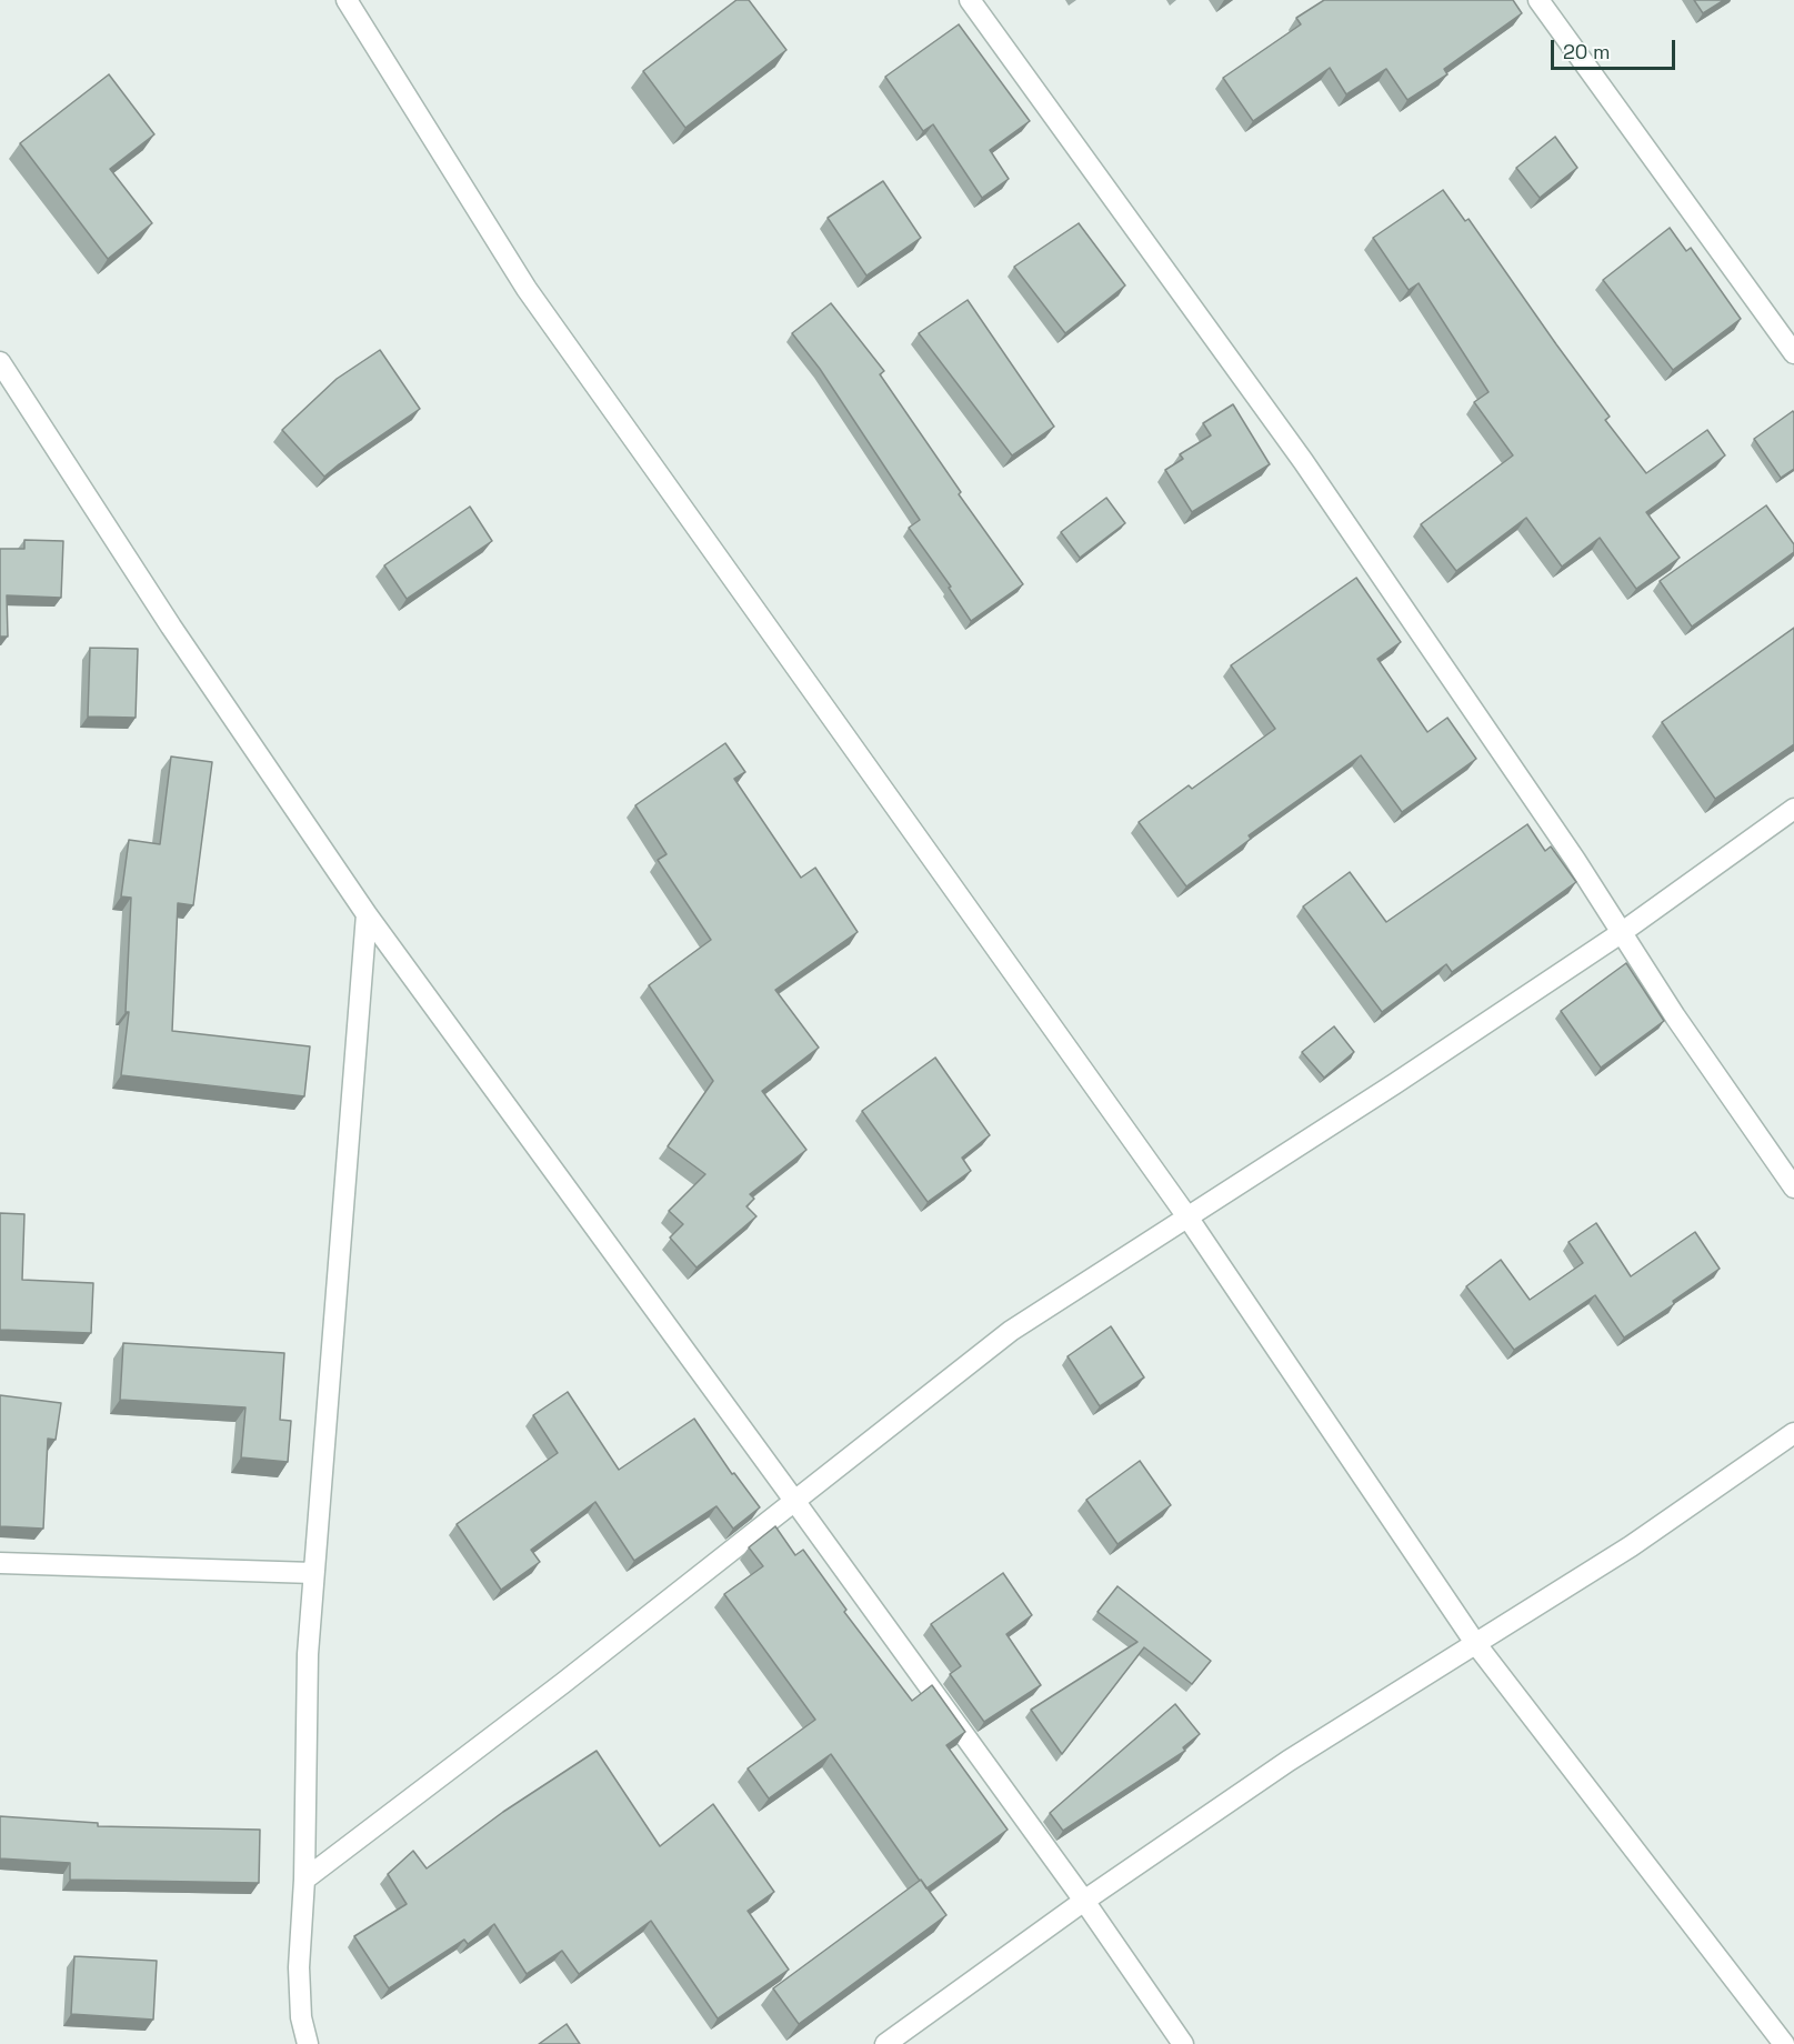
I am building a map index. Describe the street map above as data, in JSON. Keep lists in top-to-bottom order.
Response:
{
  "scale_bar": "20 m"
}
